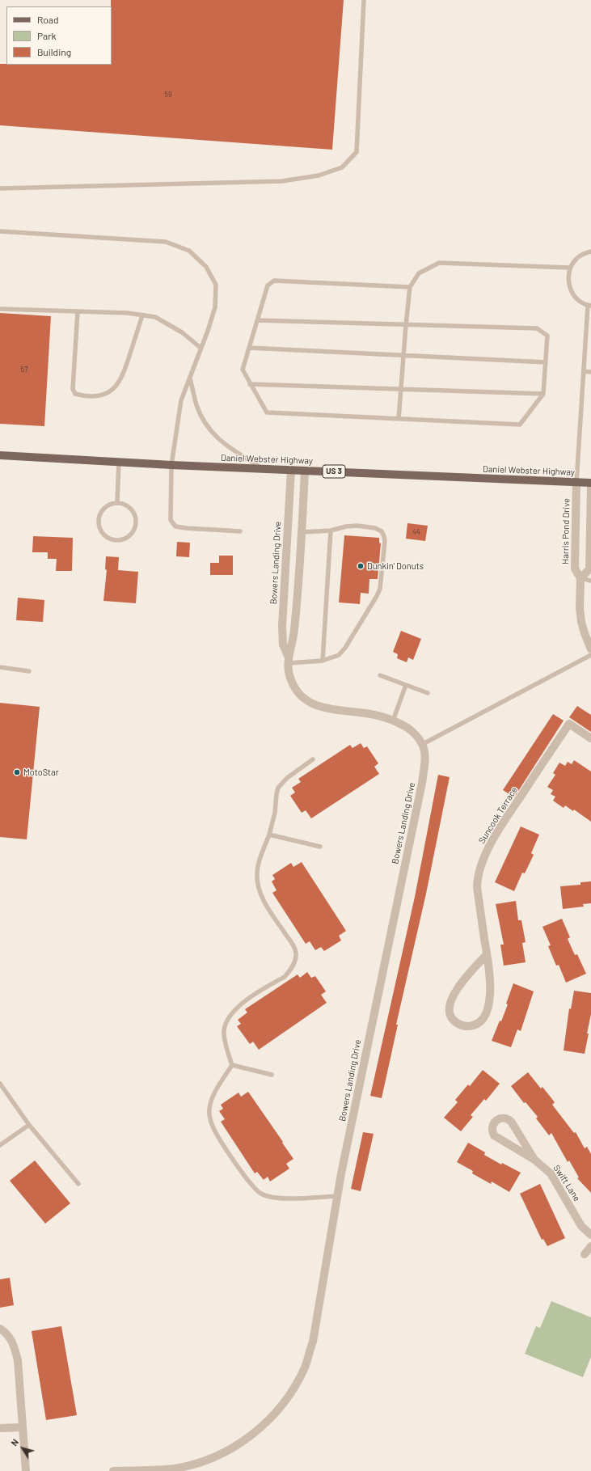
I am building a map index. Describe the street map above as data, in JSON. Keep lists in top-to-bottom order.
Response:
{
  "streets": {
    "main road": ["Daniel Webster Highway", "US 3"],
    "street": [
      "Harris Pond Drive",
      "Bowers Landing Drive",
      "Suncook Terrace",
      "Swift Lane"
    ]
  },
  "crossings": [
    ["Daniel Webster Highway", "Harris Pond Drive"],
    ["Daniel Webster Highway", "Bowers Landing Drive"]
  ],
  "places": ["Dunkin' Donuts", "MotoStar"],
  "house_numbers": ["59", "57", "44"],
  "legend": ["Road", "Park", "Building"],
  "north": "top left"
}
